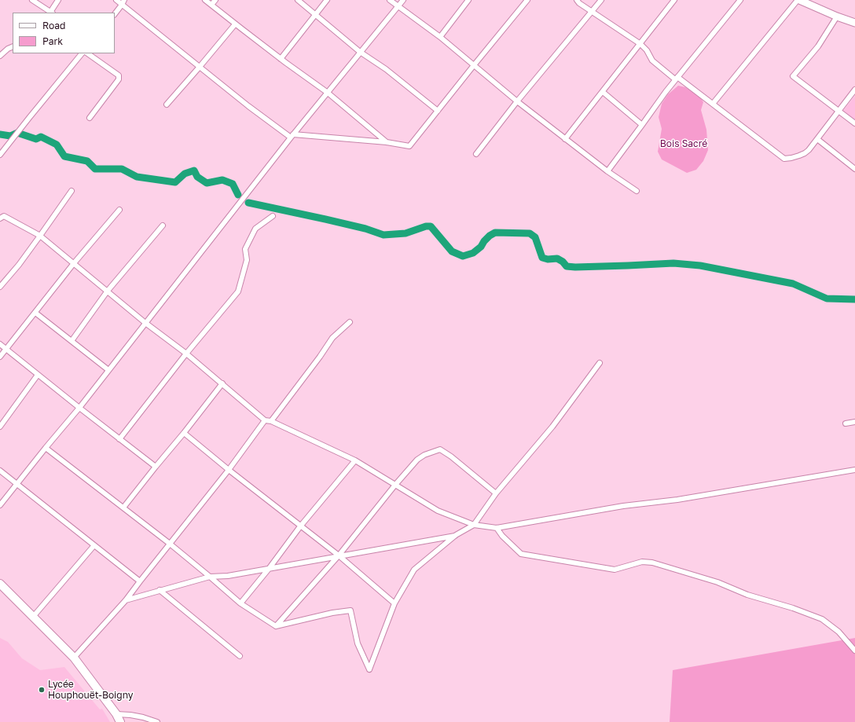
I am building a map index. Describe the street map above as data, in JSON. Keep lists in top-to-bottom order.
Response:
{
  "parks": ["Bois Sacré"],
  "places": ["Lycée Houphouët-Boigny"],
  "legend": ["Road", "Park"]
}
